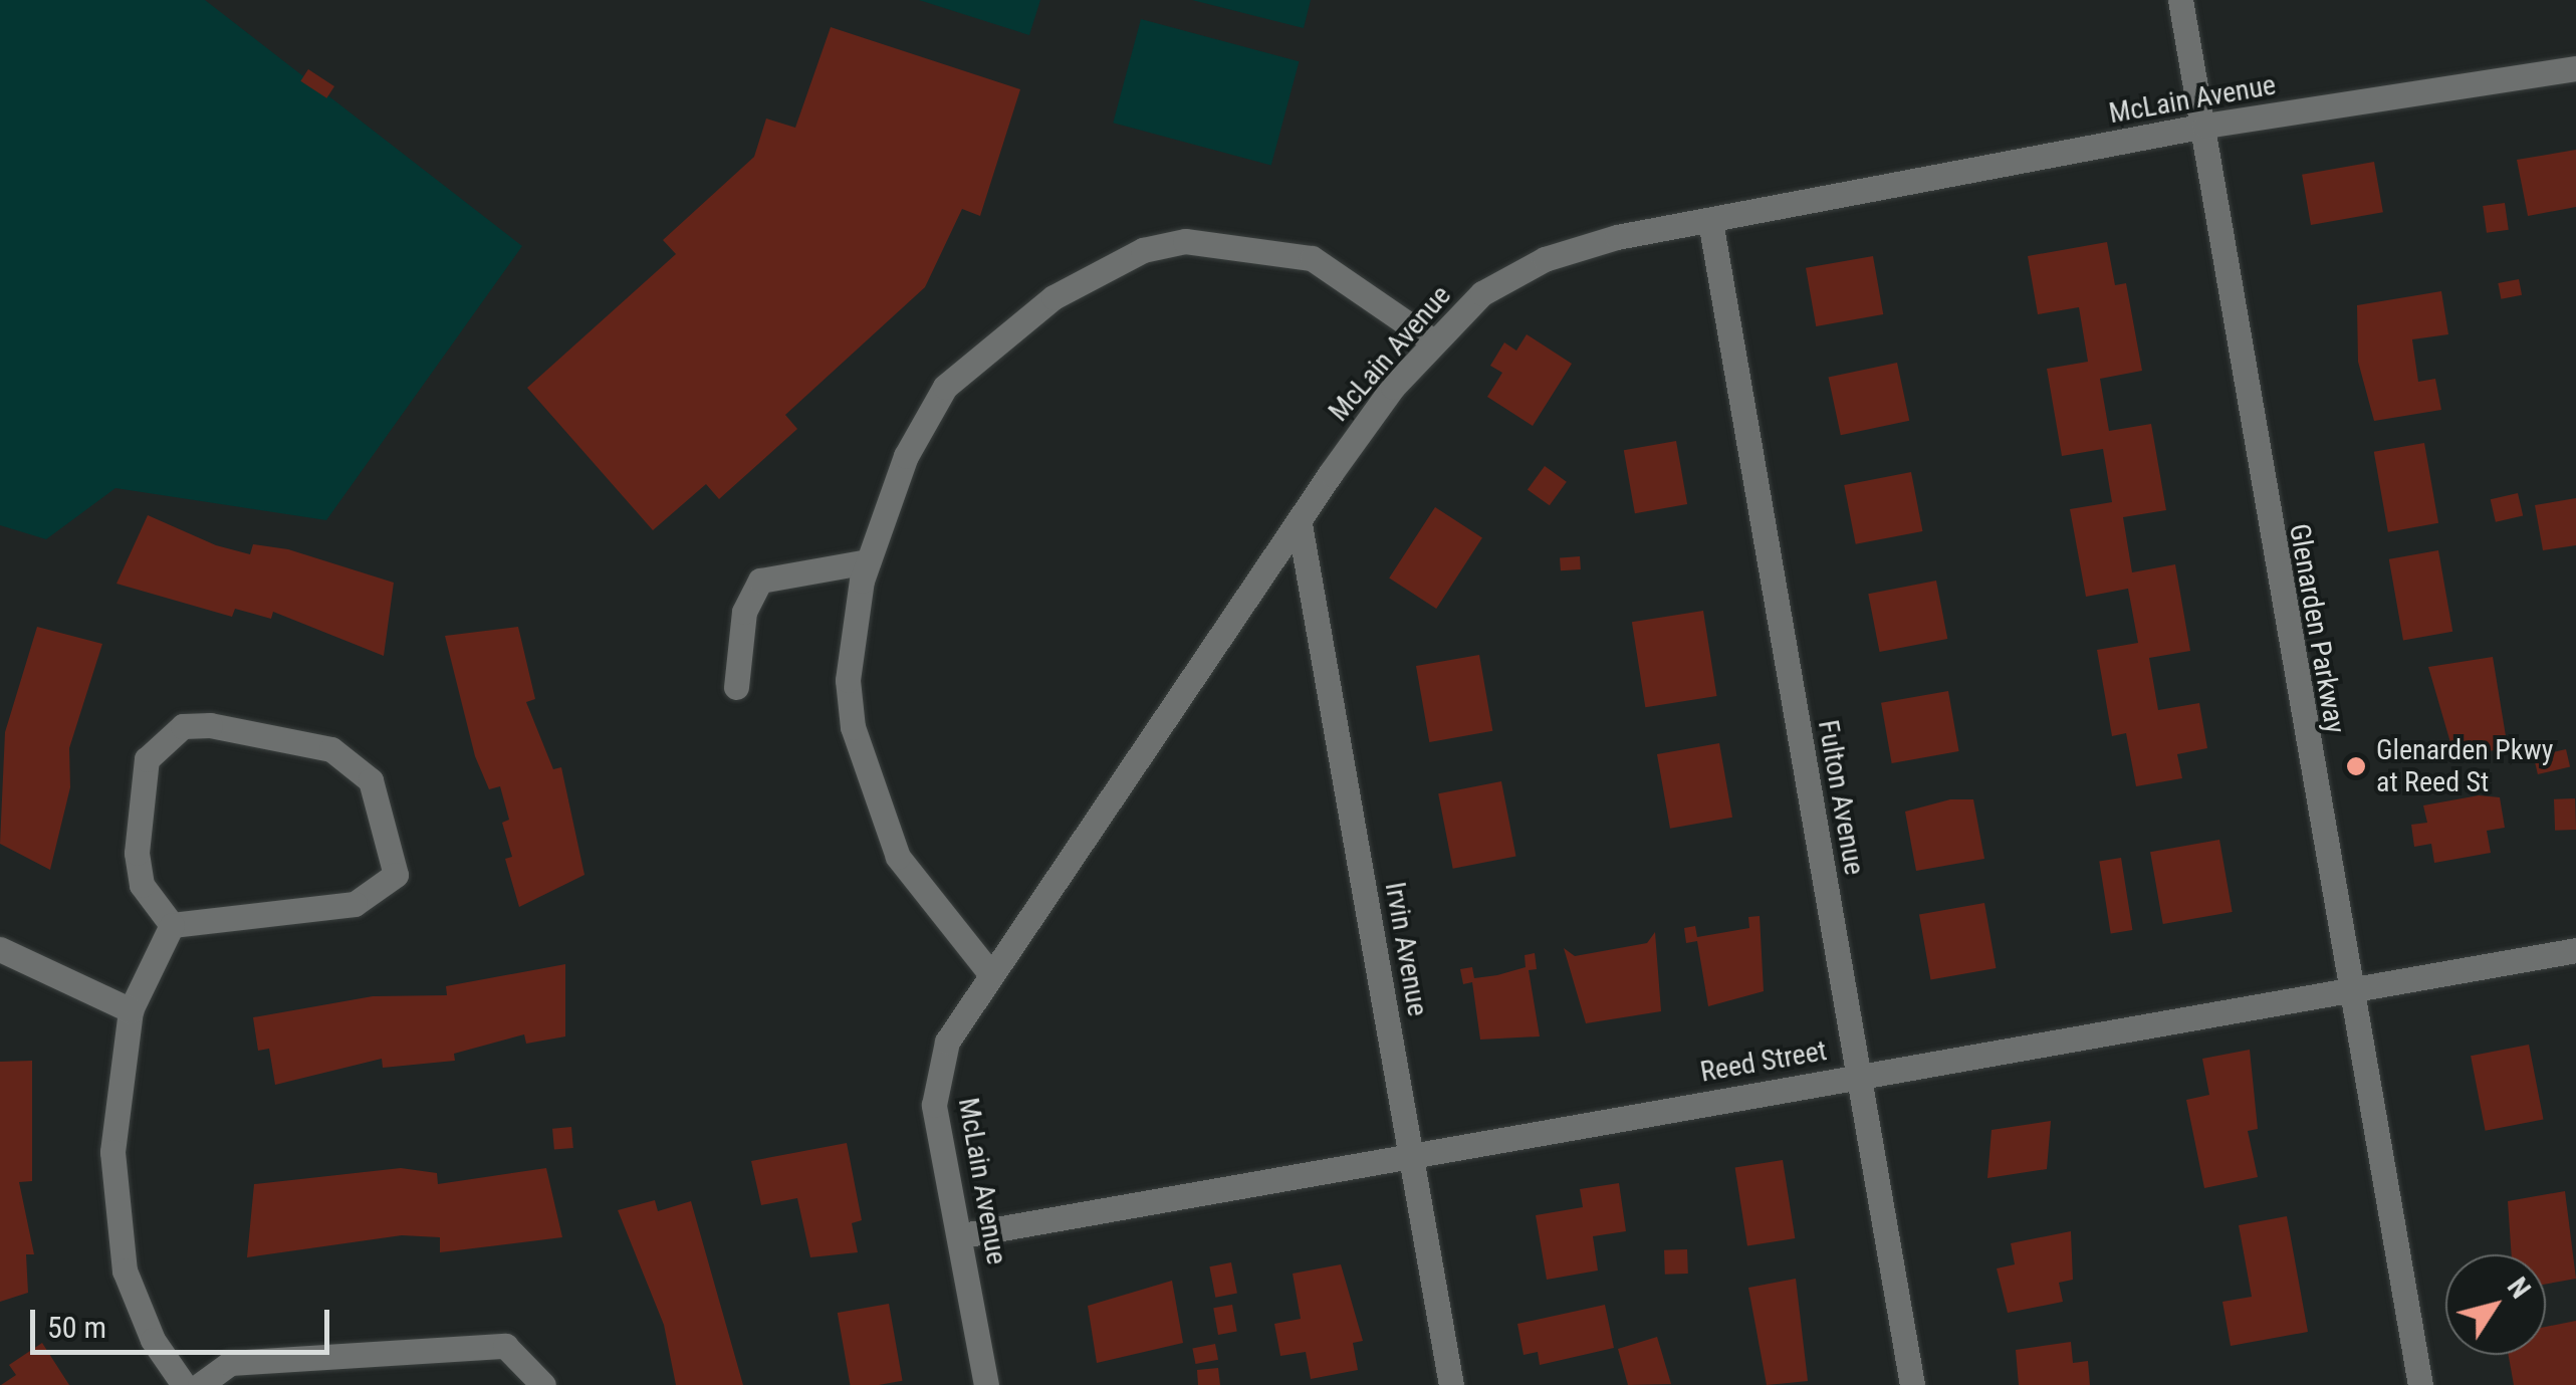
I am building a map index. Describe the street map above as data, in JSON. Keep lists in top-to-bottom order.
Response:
{
  "streets": {
    "street": [
      "McLain Avenue",
      "Glenarden Parkway",
      "Fulton Avenue",
      "Irvin Avenue",
      "Reed Street"
    ]
  },
  "crossings": [
    ["McLain Avenue", "Glenarden Parkway"],
    ["McLain Avenue", "Fulton Avenue"],
    ["McLain Avenue", "Irvin Avenue"],
    ["McLain Avenue", "Reed Street"],
    ["Glenarden Parkway", "Reed Street"],
    ["Fulton Avenue", "Reed Street"],
    ["Irvin Avenue", "Reed Street"]
  ],
  "places": ["Glenarden Pkwy at Reed St"],
  "scale_bar": "50 m",
  "north": "top right"
}
